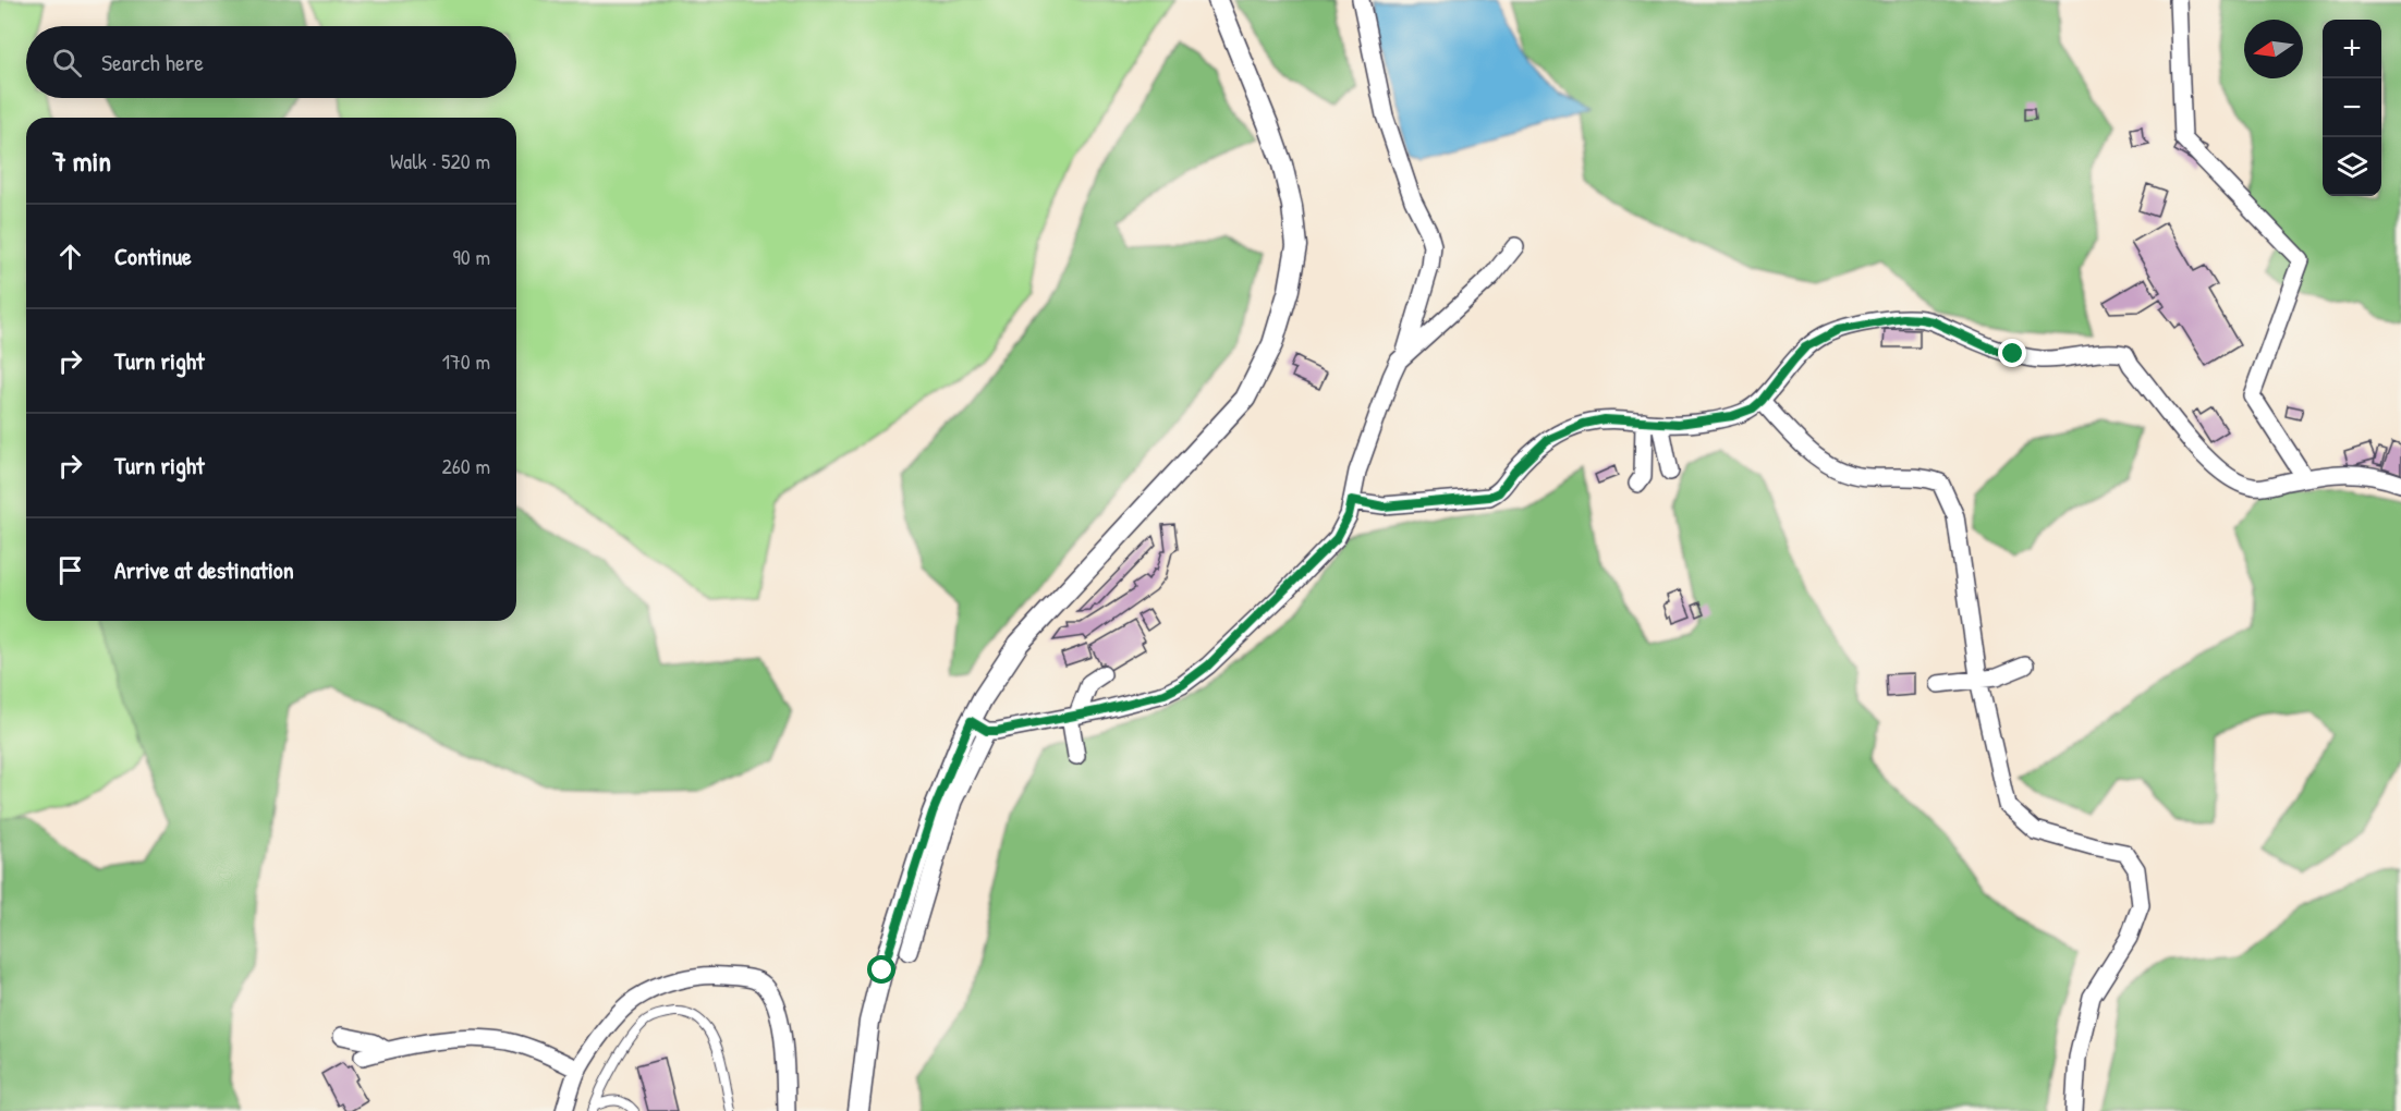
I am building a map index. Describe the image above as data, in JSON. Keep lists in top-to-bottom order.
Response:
{
  "north": "left",
  "page": {
    "map_buttons": ["+", "−"],
    "search": "Search here",
    "heading": ["7 min", "Walk · 520 m"],
    "list": [
      ["Continue", "90 m"],
      ["Turn right", "170 m"],
      ["Turn right", "260 m"],
      "Arrive at destination"
    ]
  }
}
